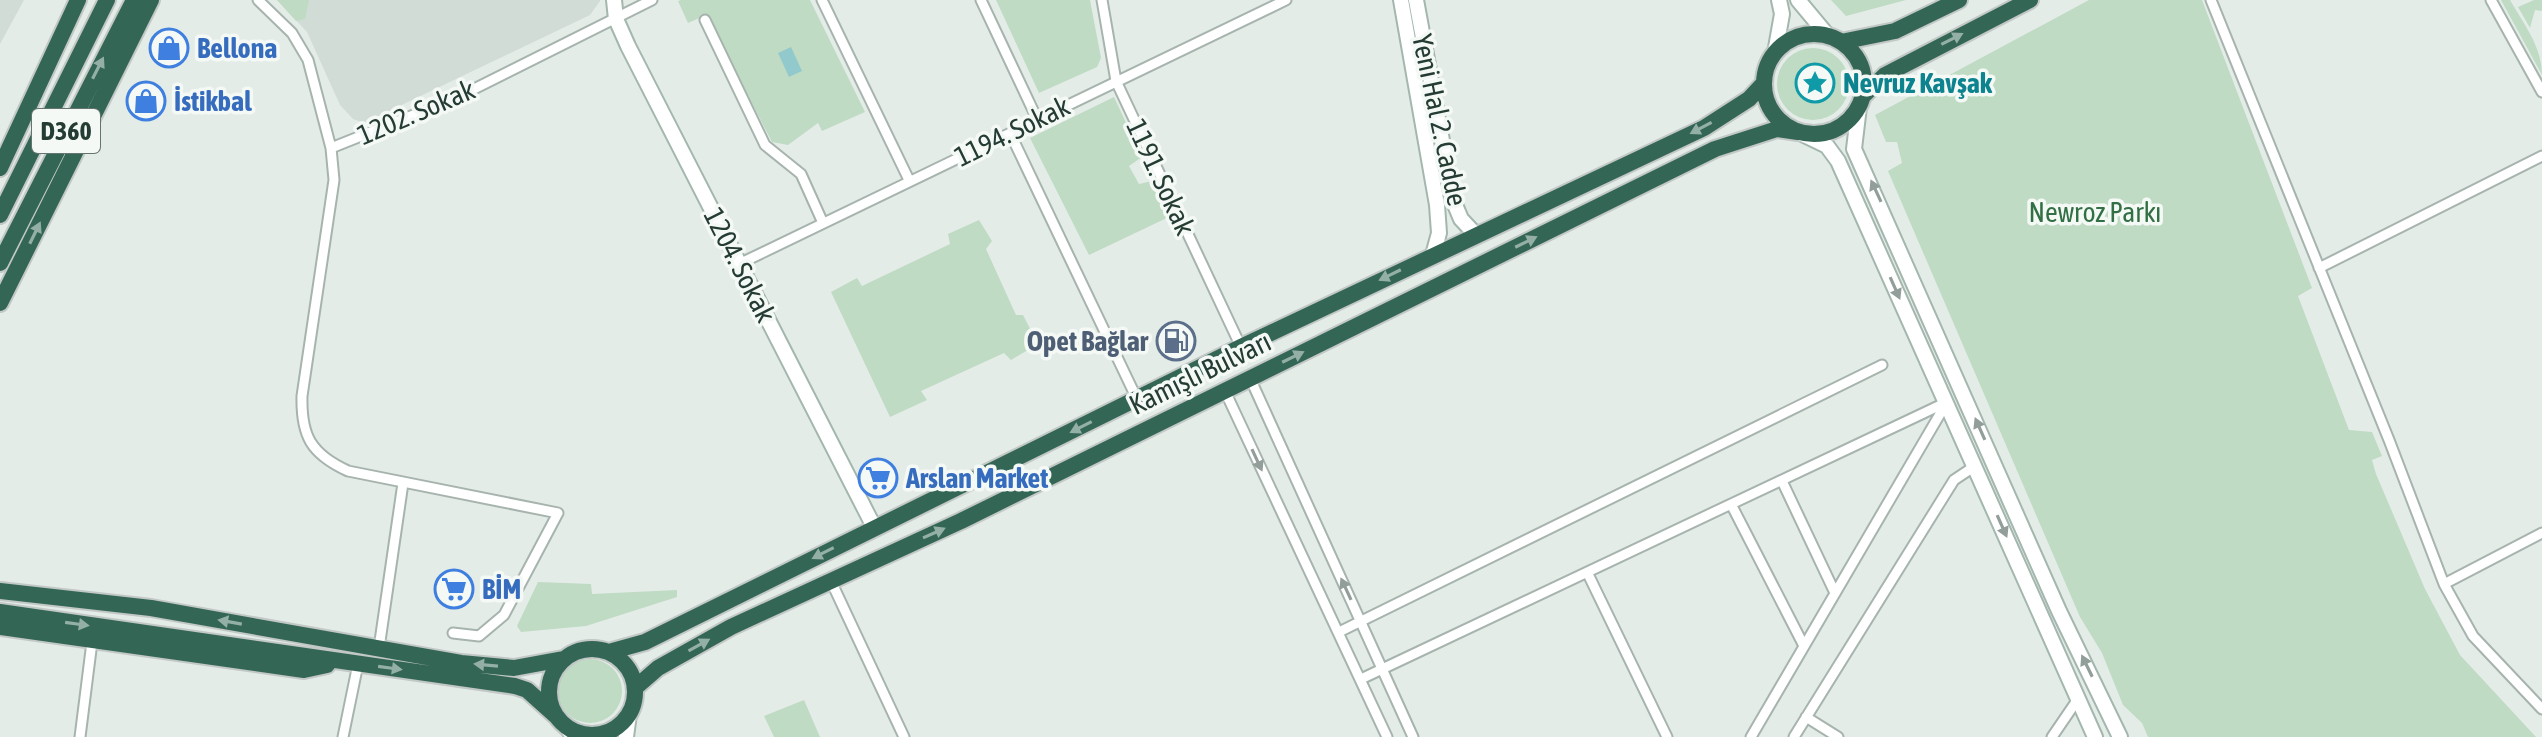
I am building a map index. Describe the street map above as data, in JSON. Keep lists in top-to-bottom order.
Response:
{
  "streets": {
    "highway": ["D360", "Kamışlı Bulvarı"],
    "main road": ["Yeni Hal 2. Cadde", "1204. Sokak"],
    "street": ["1202. Sokak", "1194. Sokak", "1191. Sokak"]
  },
  "crossings": [
    ["1202. Sokak", "1204. Sokak"],
    ["Yeni Hal 2. Cadde", "Kamışlı Bulvarı"],
    ["1194. Sokak", "1191. Sokak"],
    ["1194. Sokak", "1204. Sokak"],
    ["1191. Sokak", "Kamışlı Bulvarı"],
    ["1204. Sokak", "Kamışlı Bulvarı"]
  ],
  "parks": ["Newroz Parkı"],
  "places": {
    "shop": ["Bellona", "İstikbal"],
    "place": ["Nevruz Kavşak"],
    "fuel station": ["Opet Bağlar"],
    "supermarket": ["Arslan Market", "BİM"]
  }
}
